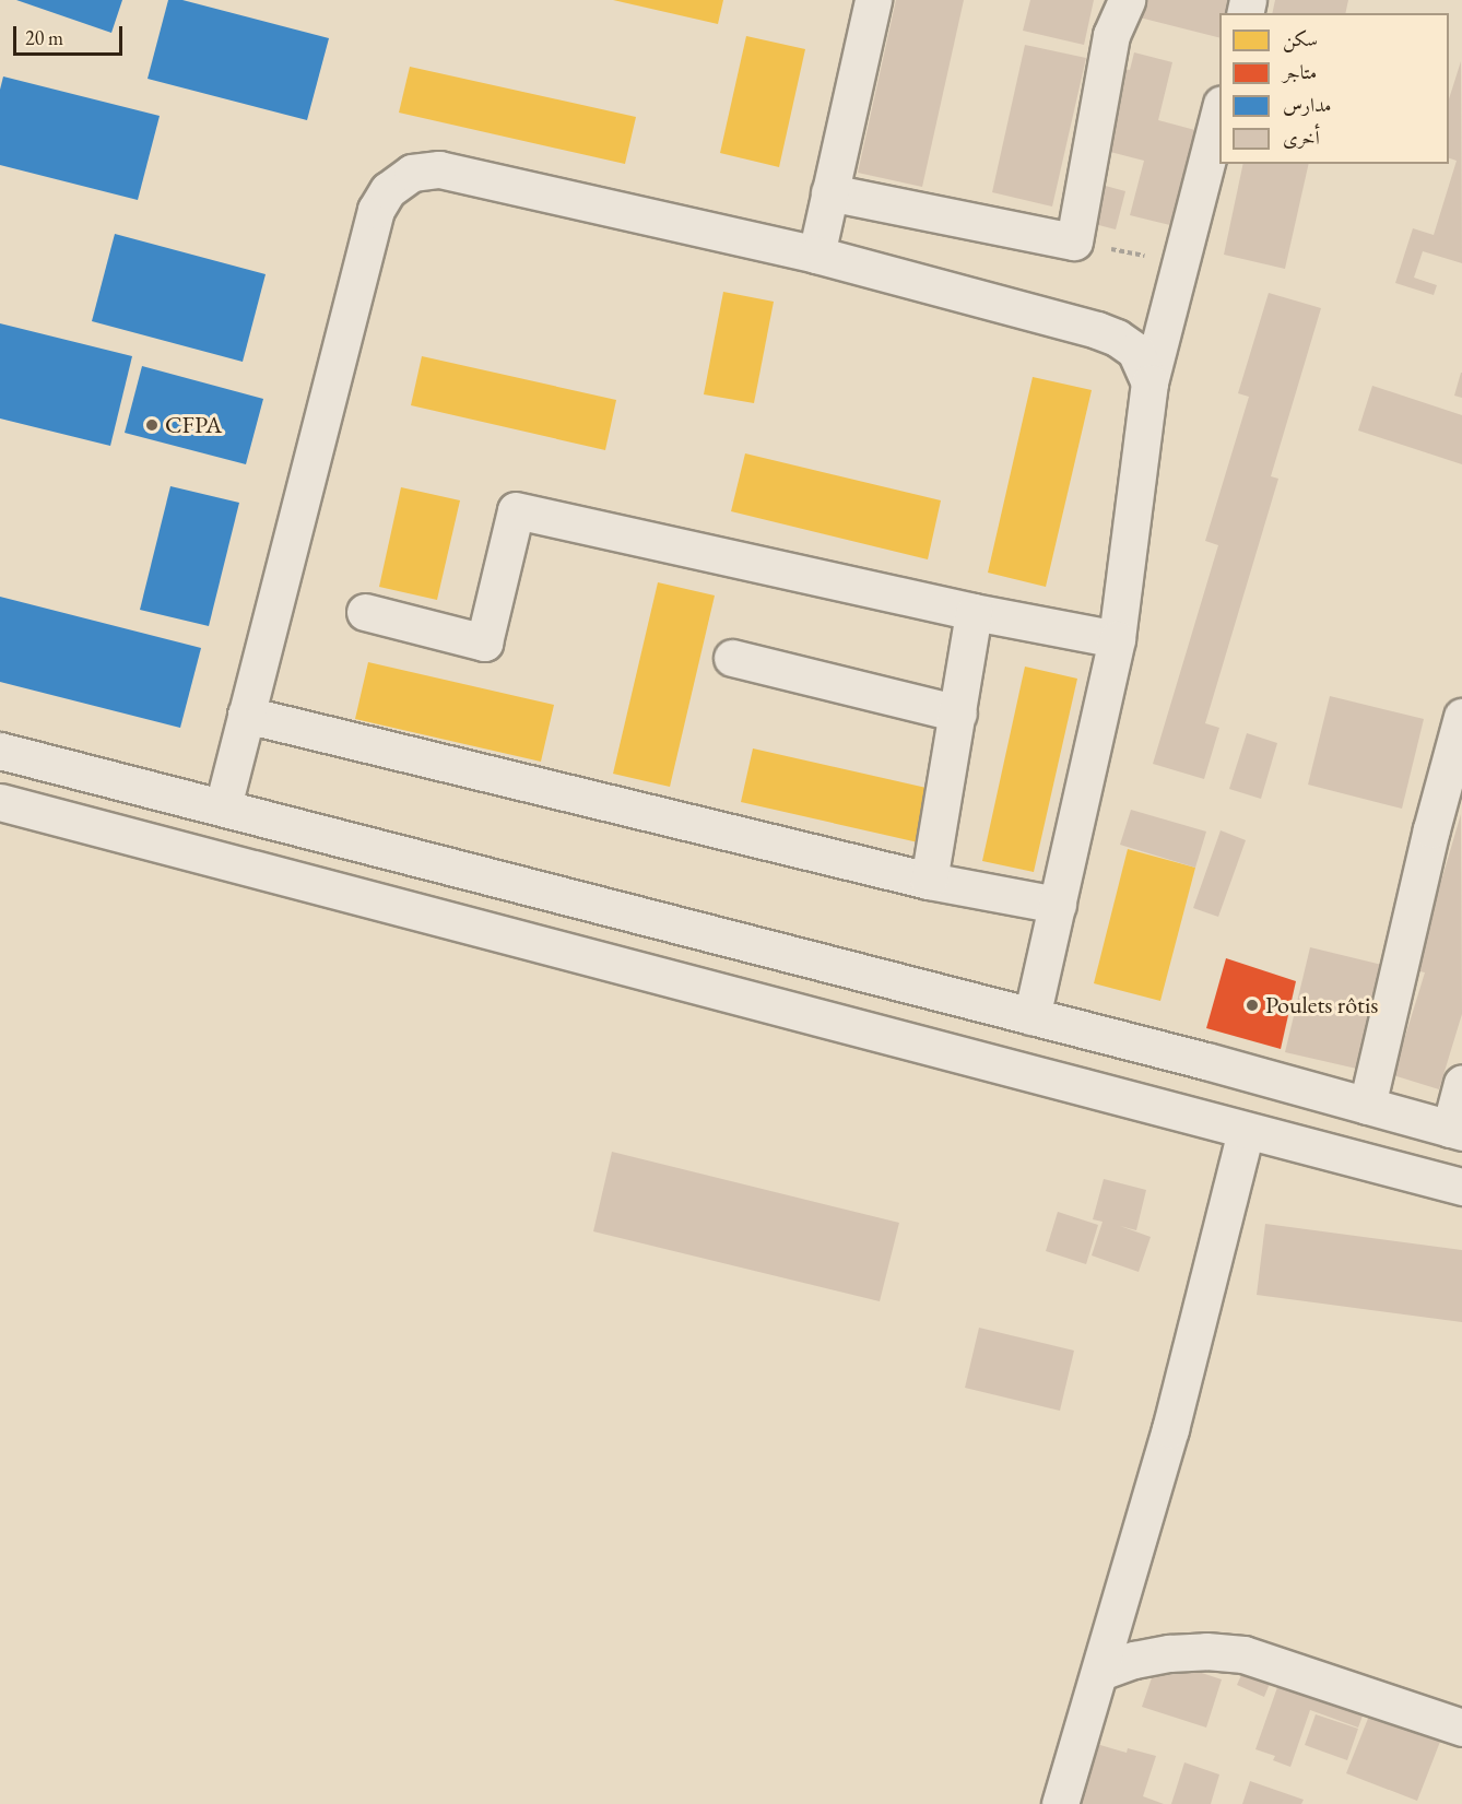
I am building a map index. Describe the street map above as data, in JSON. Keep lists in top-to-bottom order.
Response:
{
  "places": ["CFPA", "Poulets rôtis"],
  "legend": [
    "سكن",
    "متاجر",
    "مدارس",
    "أخرى"
  ],
  "scale_bar": "20 m"
}
